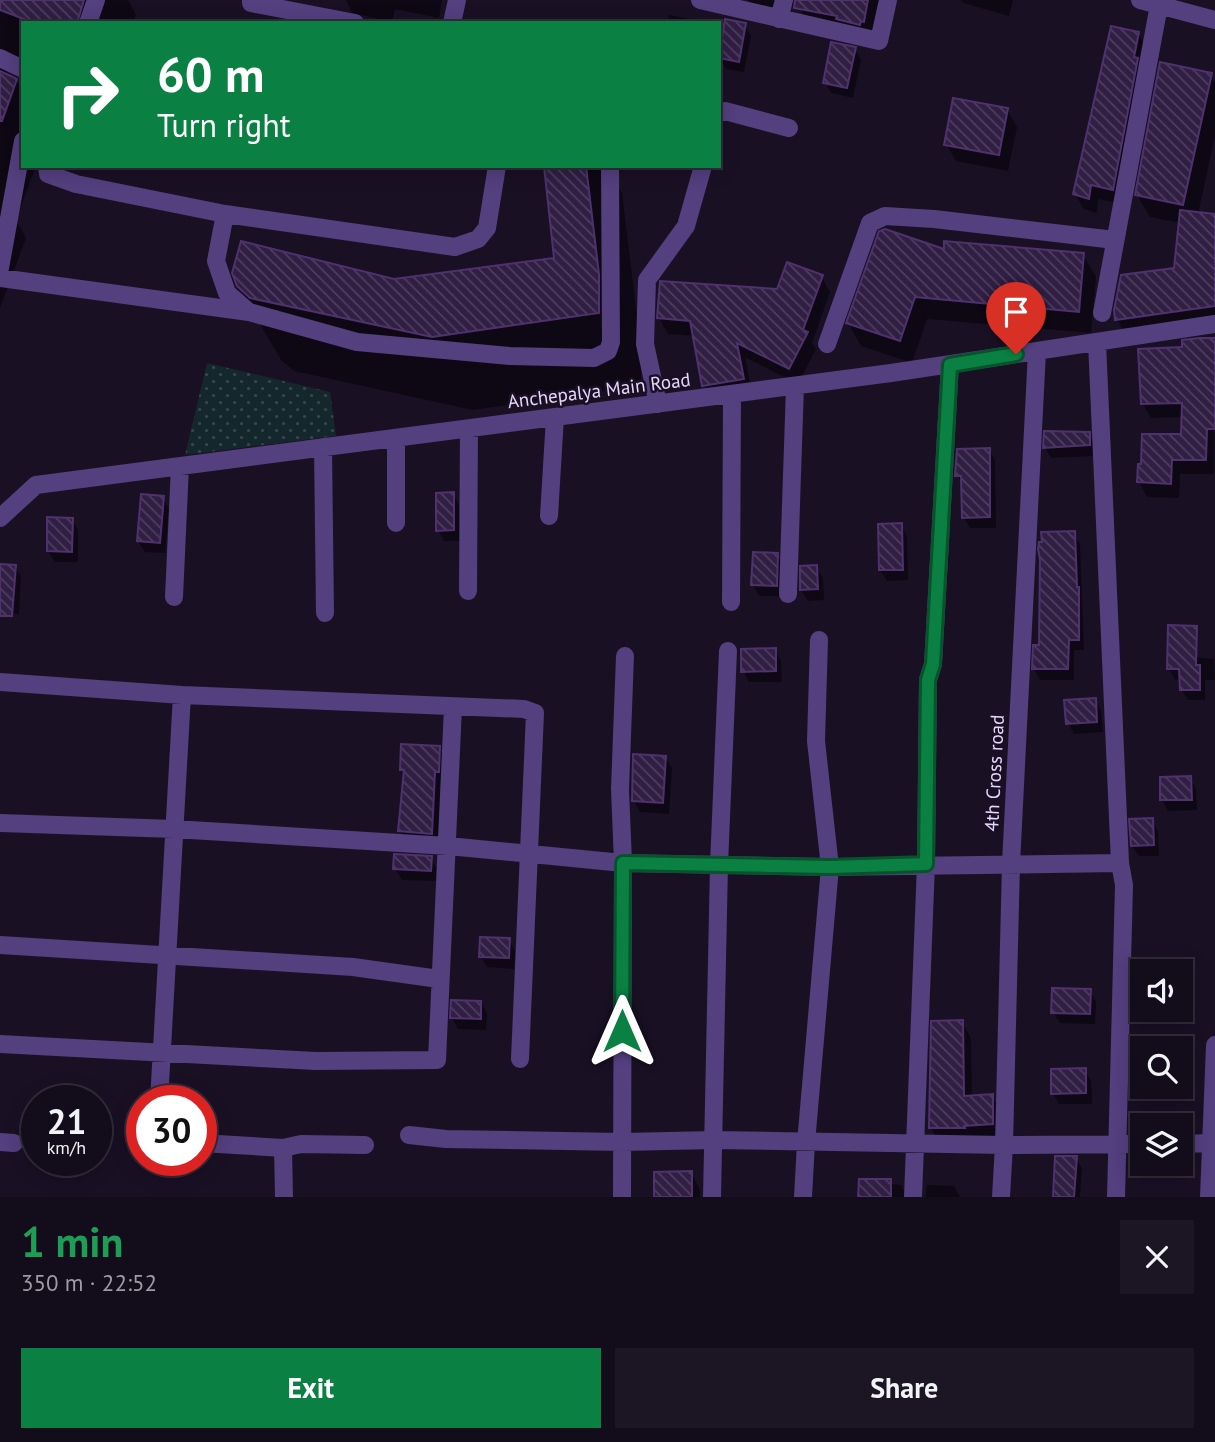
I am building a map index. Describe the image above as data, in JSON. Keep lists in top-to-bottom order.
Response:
{
  "streets": {
    "street": ["Anchepalya Main Road", "4th Cross road"]
  },
  "crossings": [
    ["Anchepalya Main Road", "4th Cross road"]
  ],
  "page": {
    "turn": ["60 m", "Turn right"],
    "speed": "21 km/h",
    "limit": "30",
    "heading": ["1 min", "350 m · 22:52"],
    "buttons": ["Exit", "Share"]
  }
}
